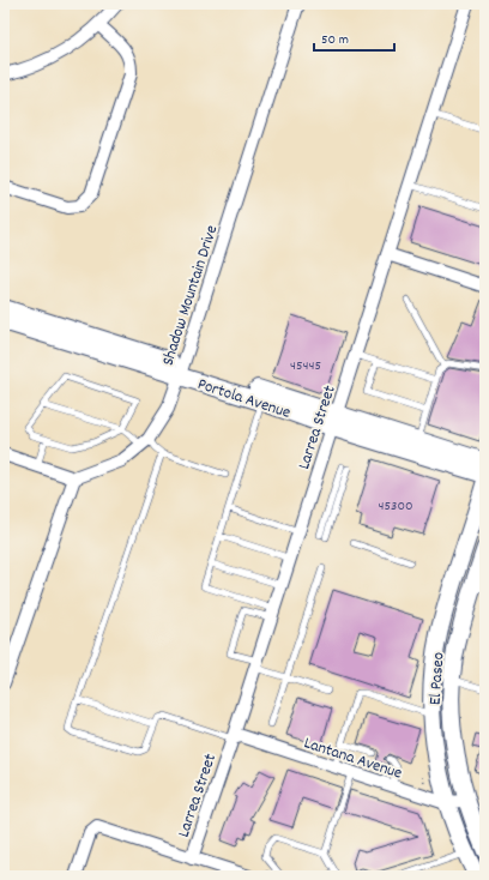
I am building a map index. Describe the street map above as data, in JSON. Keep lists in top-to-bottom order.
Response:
{
  "streets": {
    "street": [
      "Shadow Mountain Drive",
      "Portola Avenue",
      "Larrea Street",
      "El Paseo",
      "Lantana Avenue"
    ]
  },
  "crossings": [
    ["Shadow Mountain Drive", "Portola Avenue"],
    ["Portola Avenue", "Larrea Street"],
    ["Larrea Street", "Lantana Avenue"],
    ["El Paseo", "Lantana Avenue"]
  ],
  "house_numbers": ["45445", "45300"],
  "scale_bar": "50 m"
}
